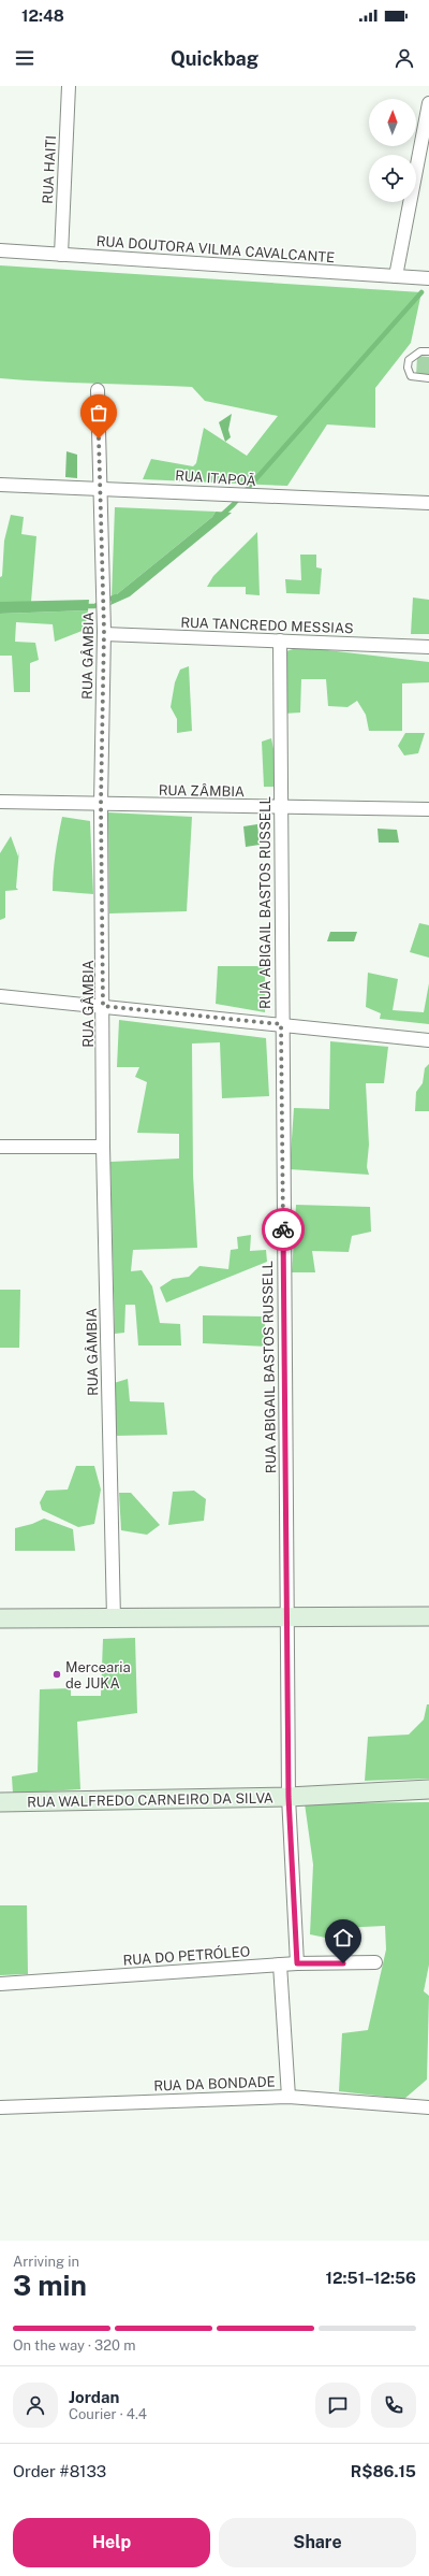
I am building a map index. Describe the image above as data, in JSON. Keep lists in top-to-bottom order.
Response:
{
  "streets": {
    "main road": ["RUA WALFREDO CARNEIRO DA SILVA"],
    "street": [
      "RUA HAITI",
      "RUA DOUTORA VILMA CAVALCANTE",
      "RUA ITAPOÃ",
      "RUA TANCREDO MESSIAS",
      "RUA GÂMBIA",
      "RUA ZÂMBIA",
      "RUA ABIGAIL BASTOS RUSSELL",
      "RUA DO PETRÓLEO",
      "RUA DA BONDADE"
    ]
  },
  "crossings": [
    ["RUA HAITI", "RUA DOUTORA VILMA CAVALCANTE"],
    ["RUA ITAPOÃ", "RUA GÂMBIA"],
    ["RUA TANCREDO MESSIAS", "RUA GÂMBIA"],
    ["RUA TANCREDO MESSIAS", "RUA ABIGAIL BASTOS RUSSELL"],
    ["RUA GÂMBIA", "RUA ZÂMBIA"],
    ["RUA ZÂMBIA", "RUA ABIGAIL BASTOS RUSSELL"],
    ["RUA ABIGAIL BASTOS RUSSELL", "RUA WALFREDO CARNEIRO DA SILVA"],
    ["RUA ABIGAIL BASTOS RUSSELL", "RUA DO PETRÓLEO"]
  ],
  "places": ["Mercearia de JUKA"],
  "north": "top",
  "page": {
    "status": "12:48",
    "header": "Quickbag",
    "heading": ["3 min", "Arriving in", "12:51–12:56"],
    "panel": [
      "Jordan",
      "Courier · 4.4",
      "Order #8133",
      "R$86.15"
    ],
    "bar": "On the way · 320 m",
    "buttons": ["Help", "Share"]
  }
}
